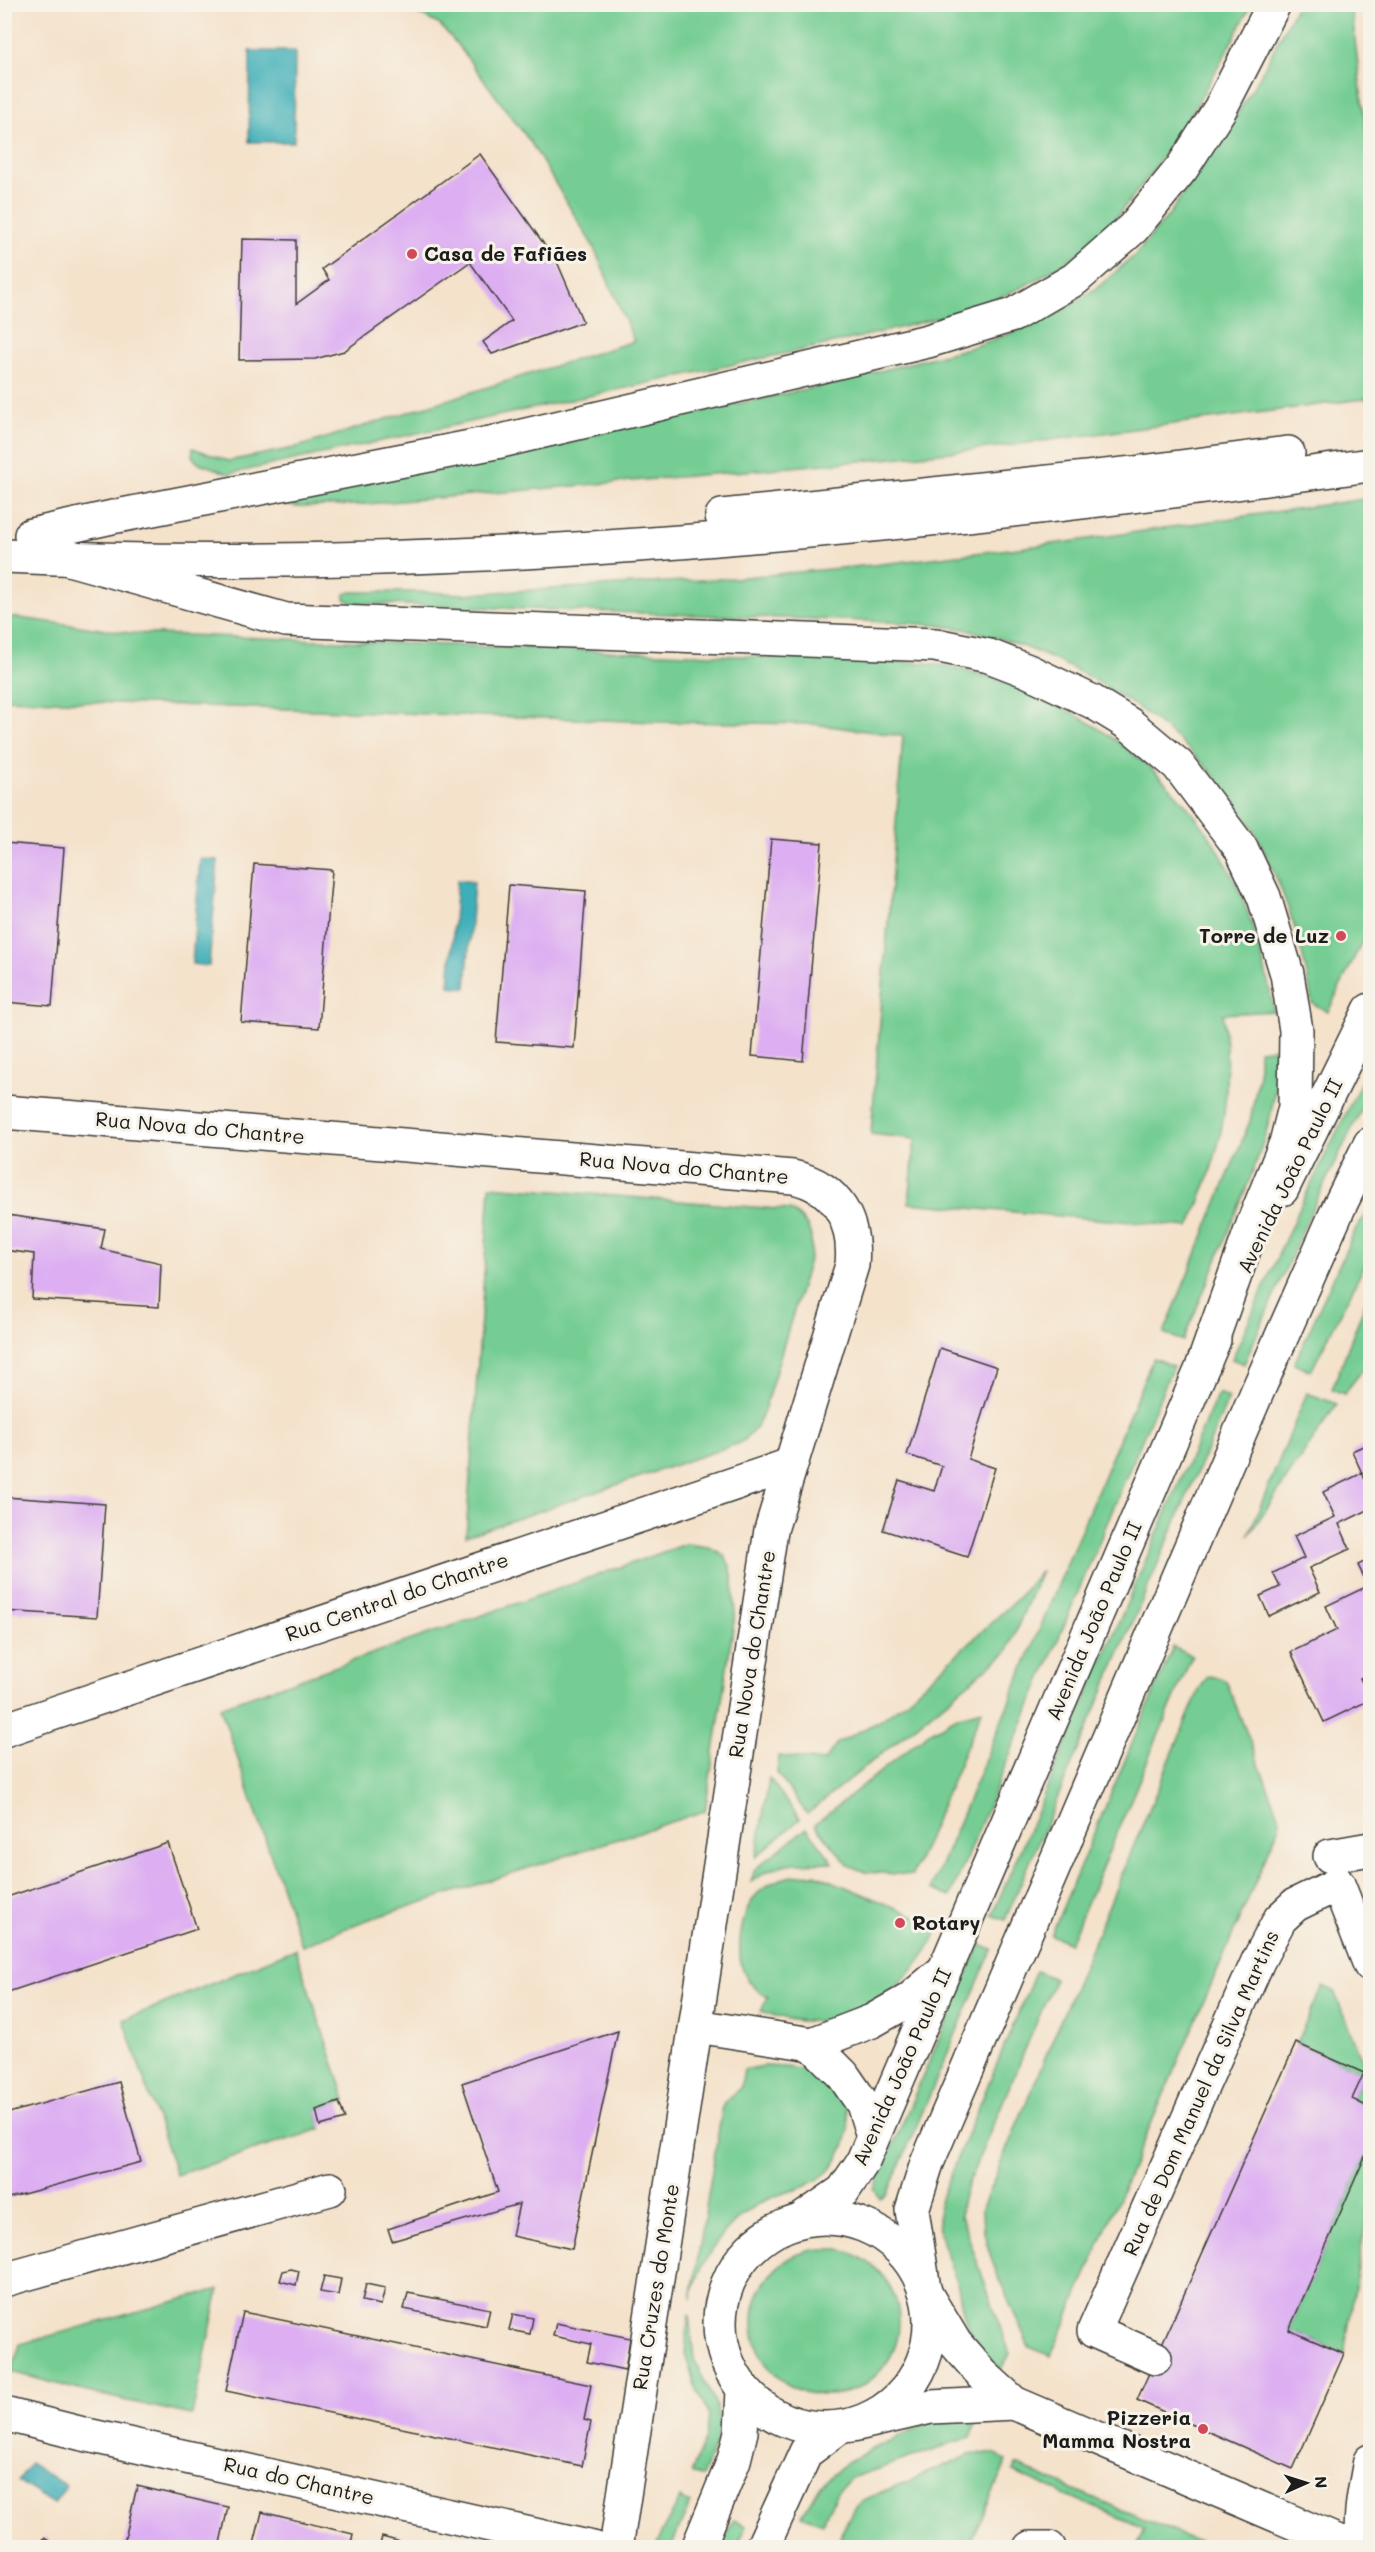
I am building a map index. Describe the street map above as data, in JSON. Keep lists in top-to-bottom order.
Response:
{
  "streets": {
    "main road": [
      "Rua Nova do Chantre",
      "Avenida João Paulo II",
      "Rua Central do Chantre",
      "Rua de Dom Manuel da Silva Martins",
      "Rua Cruzes do Monte",
      "Rua do Chantre"
    ]
  },
  "crossings": [
    ["Rua Nova do Chantre", "Rua Central do Chantre"],
    ["Rua Nova do Chantre", "Rua Cruzes do Monte"]
  ],
  "places": [
    "Casa de Fafiães",
    "Torre de Luz",
    "Rotary",
    "Pizzeria Mamma Nostra"
  ],
  "north": "right"
}
